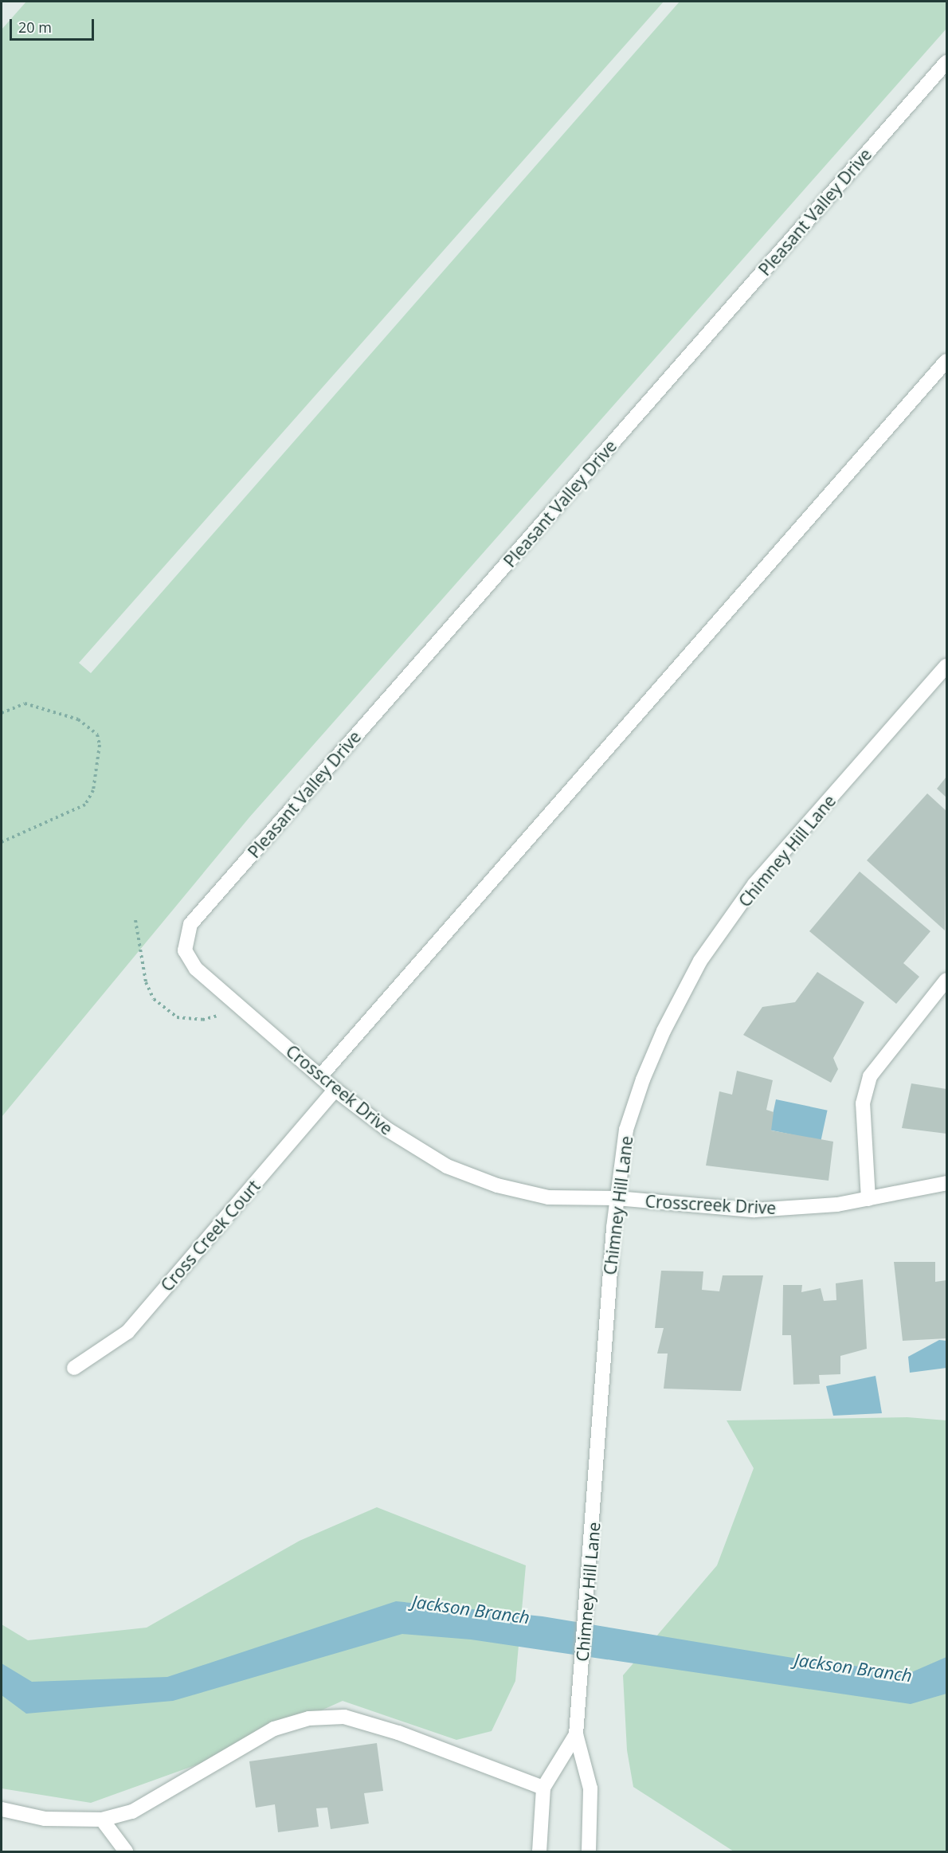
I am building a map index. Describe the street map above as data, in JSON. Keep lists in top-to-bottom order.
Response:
{
  "streets": {
    "street": [
      "Pleasant Valley Drive",
      "Chimney Hill Lane",
      "Crosscreek Drive",
      "Cross Creek Court"
    ]
  },
  "crossings": [
    ["Pleasant Valley Drive", "Crosscreek Drive"],
    ["Chimney Hill Lane", "Crosscreek Drive"],
    ["Crosscreek Drive", "Cross Creek Court"]
  ],
  "water": ["Jackson Branch"],
  "scale_bar": "20 m"
}
